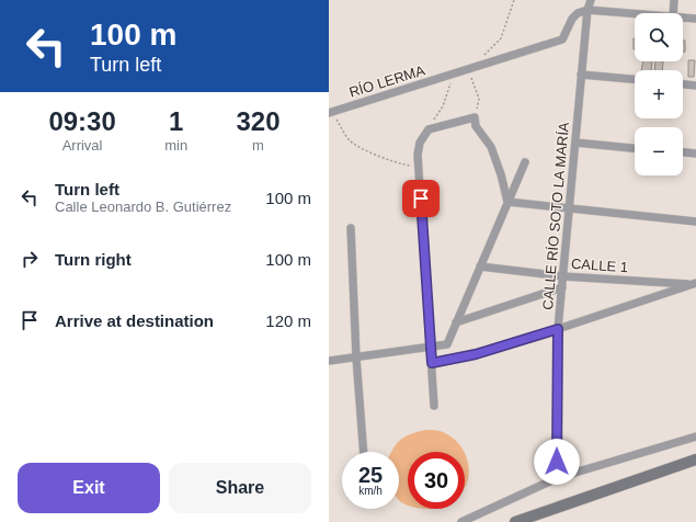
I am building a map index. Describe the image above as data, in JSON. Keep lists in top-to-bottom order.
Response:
{
  "streets": {
    "street": ["RÍO LERMA", "CALLE RÍO SOTO LA MARÍA", "CALLE 1"]
  },
  "crossings": [
    ["RÍO LERMA", "CALLE RÍO SOTO LA MARÍA"],
    ["CALLE RÍO SOTO LA MARÍA", "CALLE 1"]
  ],
  "page": {
    "turn": ["100 m", "Turn left"],
    "map_buttons": ["+", "−"],
    "eta": [
      "09:30",
      "Arrival",
      "1",
      "min",
      "320",
      "m"
    ],
    "list": [
      {
        "name": "Turn left",
        "note": "Calle Leonardo B. Gutiérrez",
        "value": "100 m"
      },
      {
        "name": "Turn right",
        "value": "100 m"
      },
      {
        "name": "Arrive at destination",
        "value": "120 m"
      }
    ],
    "speed": "25 km/h",
    "limit": "30",
    "buttons": ["Exit", "Share"]
  }
}
